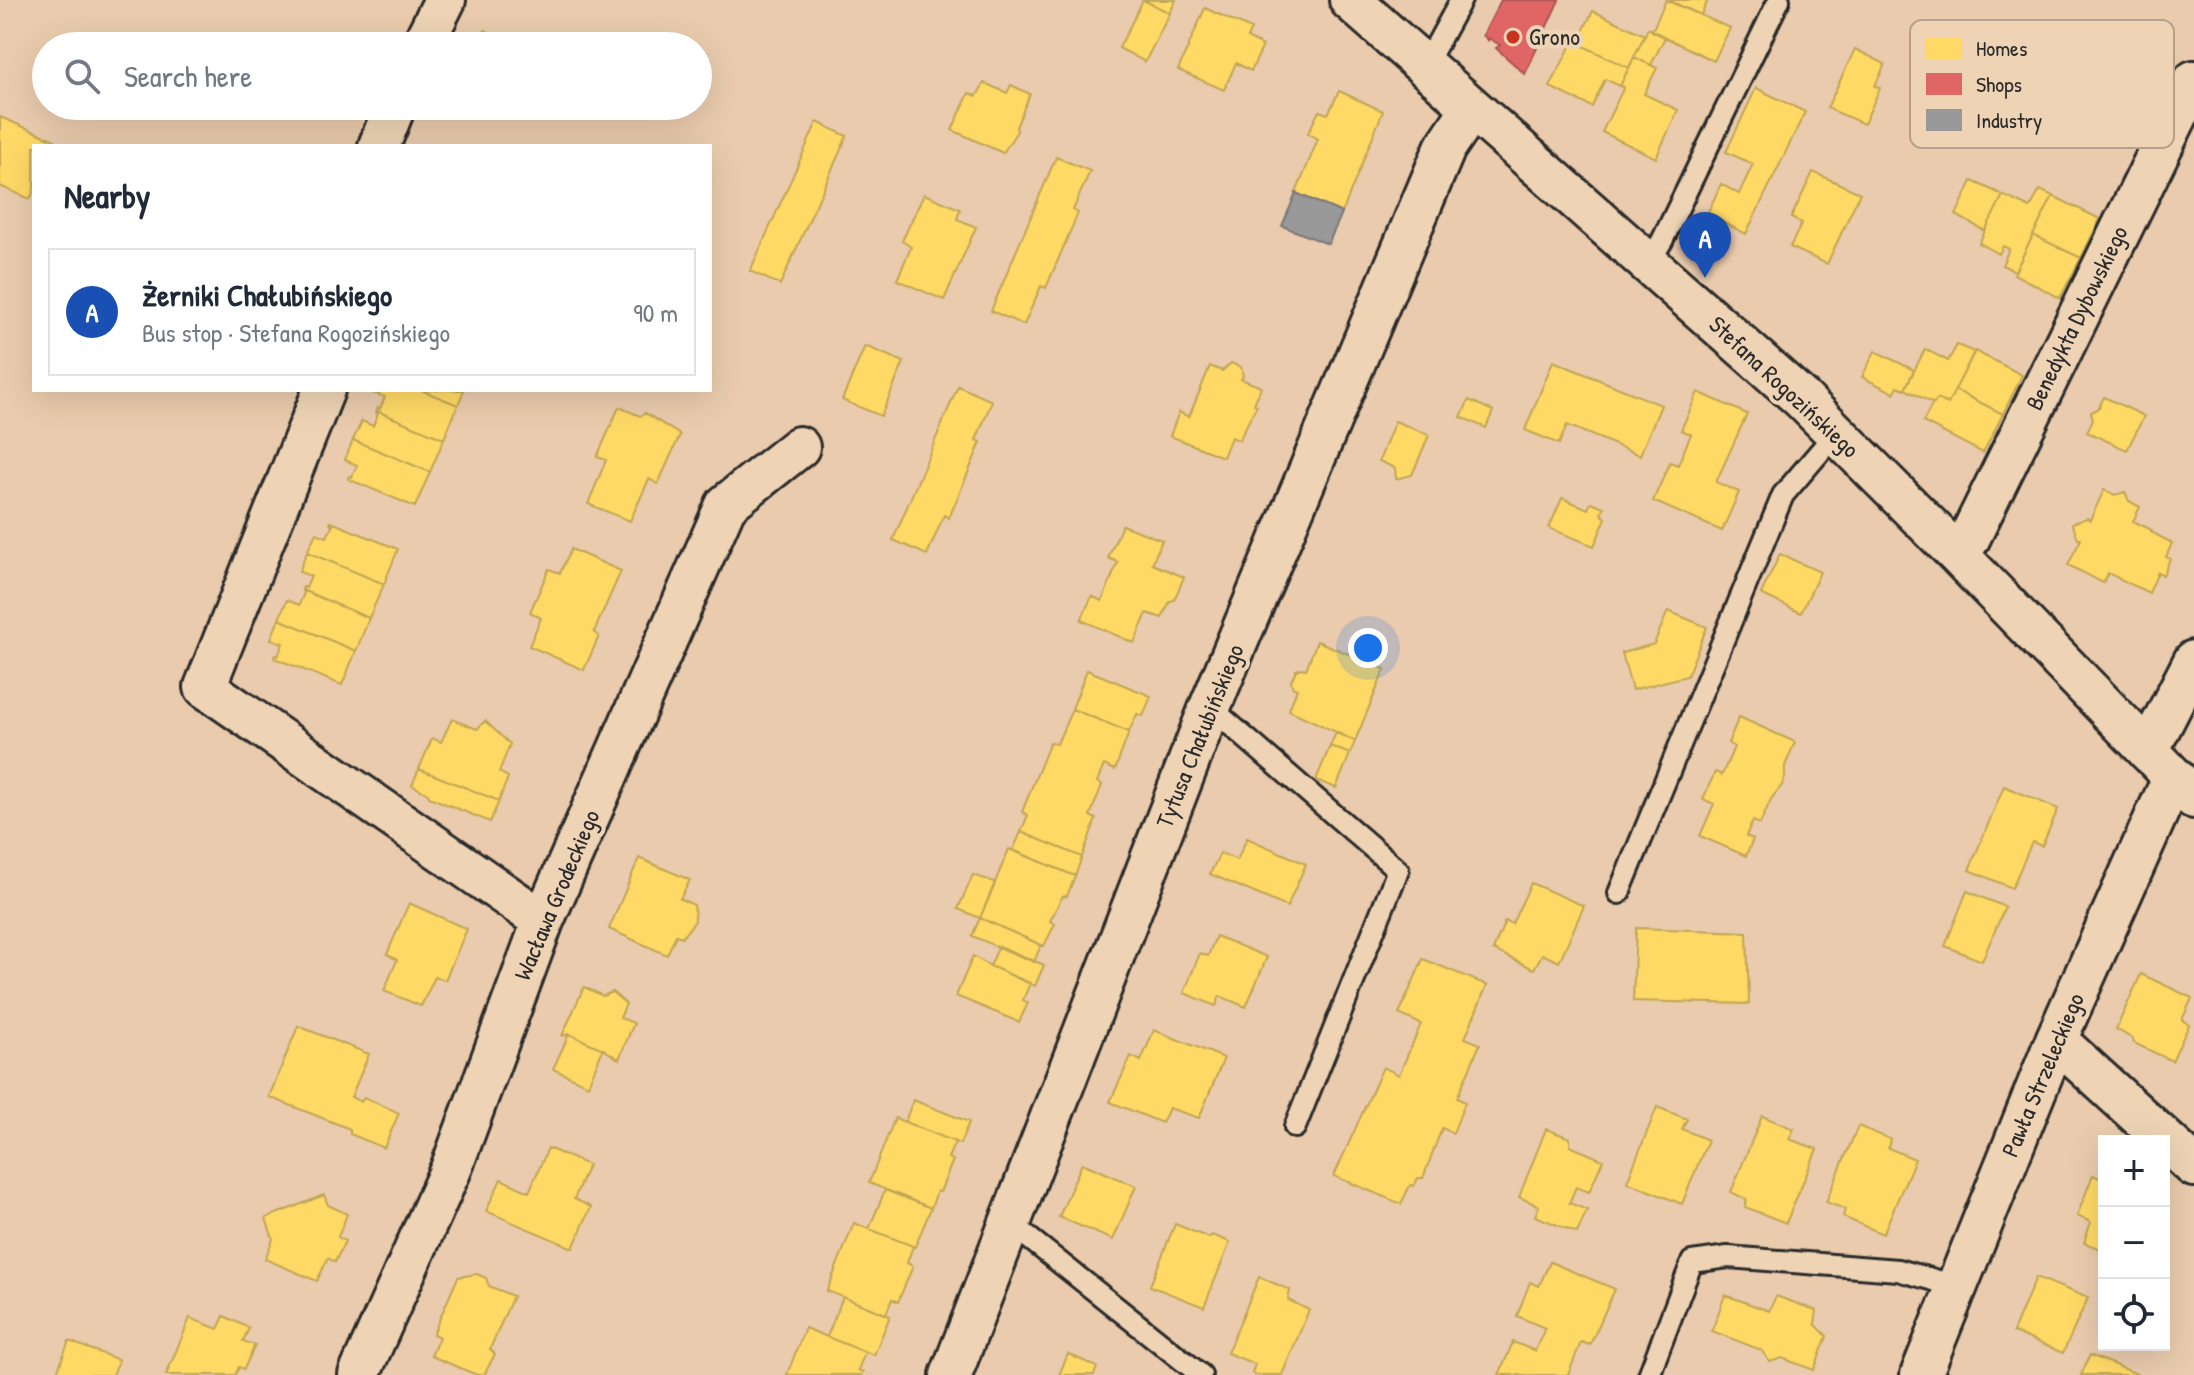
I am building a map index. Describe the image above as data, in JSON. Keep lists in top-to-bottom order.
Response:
{
  "streets": {
    "street": [
      "Benedykta Dybowskiego",
      "Stefana Rogozińskiego",
      "Tytusa Chałubińskiego",
      "Wacława Grodeckiego",
      "Pawła Strzeleckiego"
    ]
  },
  "crossings": [
    ["Benedykta Dybowskiego", "Stefana Rogozińskiego"],
    ["Stefana Rogozińskiego", "Tytusa Chałubińskiego"],
    ["Stefana Rogozińskiego", "Pawła Strzeleckiego"]
  ],
  "places": ["Grono"],
  "legend": ["Homes", "Shops", "Industry"],
  "page": {
    "search": "Search here",
    "heading": "Nearby",
    "pins": "A",
    "list": [
      {
        "mark": "A",
        "name": "Żerniki Chałubińskiego",
        "note": "Bus stop · Stefana Rogozińskiego",
        "value": "90 m"
      }
    ],
    "map_buttons": ["+", "−"]
  }
}
